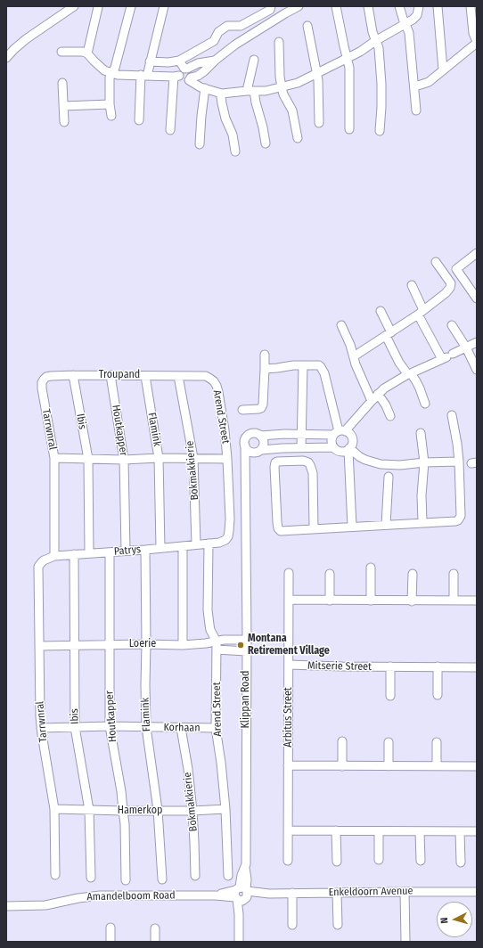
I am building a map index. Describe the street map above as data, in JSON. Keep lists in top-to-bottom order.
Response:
{
  "streets": {
    "street": [
      "Troupand",
      "Arend Street",
      "Ibis",
      "Tarrwnral",
      "Flamink",
      "Houtkapper",
      "Bokmakkierie",
      "Patrys",
      "Loerie",
      "Mitserie Street",
      "Klippan Road",
      "Arbitus Street",
      "Korhaan",
      "Hamerkop",
      "Enkeldoorn Avenue",
      "Amandelboom Road"
    ]
  },
  "crossings": [
    ["Troupand", "Arend Street"],
    ["Troupand", "Ibis"],
    ["Troupand", "Tarrwnral"],
    ["Troupand", "Flamink"],
    ["Troupand", "Houtkapper"],
    ["Troupand", "Bokmakkierie"],
    ["Arend Street", "Patrys"],
    ["Arend Street", "Loerie"],
    ["Arend Street", "Korhaan"],
    ["Arend Street", "Hamerkop"],
    ["Ibis", "Patrys"],
    ["Ibis", "Loerie"],
    ["Ibis", "Korhaan"],
    ["Ibis", "Hamerkop"],
    ["Tarrwnral", "Patrys"],
    ["Tarrwnral", "Loerie"],
    ["Tarrwnral", "Korhaan"],
    ["Tarrwnral", "Hamerkop"],
    ["Flamink", "Patrys"],
    ["Flamink", "Loerie"],
    ["Flamink", "Korhaan"],
    ["Flamink", "Hamerkop"],
    ["Houtkapper", "Patrys"],
    ["Houtkapper", "Loerie"],
    ["Houtkapper", "Korhaan"],
    ["Houtkapper", "Hamerkop"],
    ["Bokmakkierie", "Patrys"],
    ["Bokmakkierie", "Korhaan"],
    ["Bokmakkierie", "Hamerkop"],
    ["Loerie", "Klippan Road"],
    ["Mitserie Street", "Arbitus Street"],
    ["Klippan Road", "Enkeldoorn Avenue"],
    ["Klippan Road", "Amandelboom Road"],
    ["Enkeldoorn Avenue", "Amandelboom Road"]
  ],
  "places": ["Montana Retirement Village"],
  "north": "left"
}
